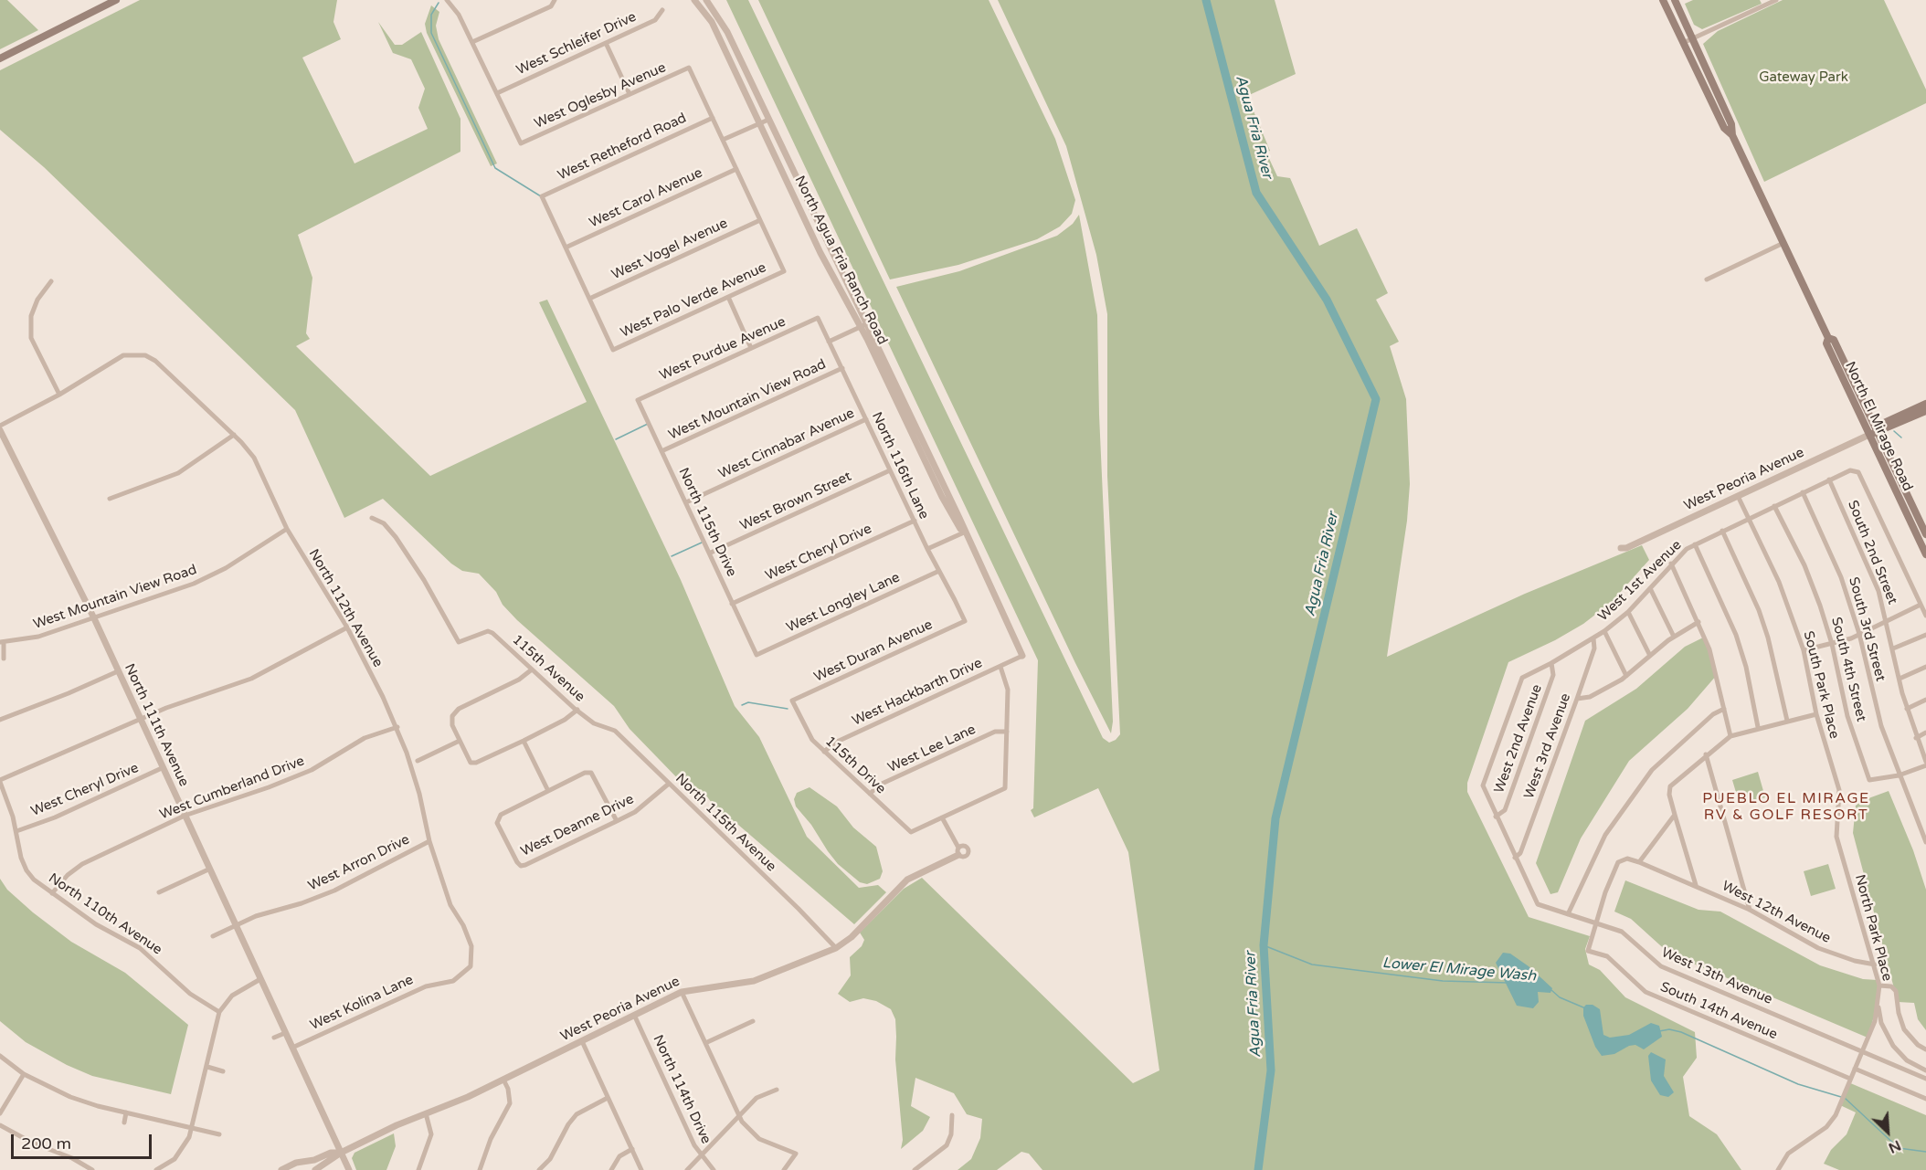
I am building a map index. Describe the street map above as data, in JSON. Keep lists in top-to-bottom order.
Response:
{
  "streets": {
    "main road": ["North El Mirage Road", "West Peoria Avenue"],
    "street": [
      "West Schleifer Drive",
      "West Oglesby Avenue",
      "West Retheford Road",
      "West Carol Avenue",
      "West Vogel Avenue",
      "North Agua Fria Ranch Road",
      "West Palo Verde Avenue",
      "West Purdue Avenue",
      "West Mountain View Road",
      "West Cinnabar Avenue",
      "North 116th Lane",
      "West Brown Street",
      "North 115th Drive",
      "West Cheryl Drive",
      "South 2nd Street",
      "West 1st Avenue",
      "West Longley Lane",
      "North 112th Avenue",
      "South 3rd Street",
      "West Duran Avenue",
      "115th Avenue",
      "South 4th Street",
      "South Park Place",
      "West Hackbarth Drive",
      "North 111th Avenue",
      "West 2nd Avenue",
      "West 3rd Avenue",
      "West Lee Lane",
      "115th Drive",
      "West Cumberland Drive",
      "North 115th Avenue",
      "West Deanne Drive",
      "West Arron Drive",
      "West 12th Avenue",
      "North 110th Avenue",
      "North Park Place",
      "West 13th Avenue",
      "West Kolina Lane",
      "South 14th Avenue",
      "North 114th Drive"
    ]
  },
  "crossings": [
    ["West Schleifer Drive", "West Oglesby Avenue"],
    ["West Oglesby Avenue", "West Retheford Road"],
    ["West Retheford Road", "West Carol Avenue"],
    ["West Vogel Avenue", "West Palo Verde Avenue"],
    ["North Agua Fria Ranch Road", "West Hackbarth Drive"],
    ["West Purdue Avenue", "North 116th Lane"],
    ["West Purdue Avenue", "North 115th Drive"],
    ["West Mountain View Road", "North 116th Lane"],
    ["West Mountain View Road", "North 115th Drive"],
    ["West Mountain View Road", "North 112th Avenue"],
    ["West Mountain View Road", "North 111th Avenue"],
    ["North El Mirage Road", "West Peoria Avenue"],
    ["West Cinnabar Avenue", "North 116th Lane"],
    ["West Cinnabar Avenue", "North 115th Drive"],
    ["North 116th Lane", "West Brown Street"],
    ["North 116th Lane", "West Cheryl Drive"],
    ["North 116th Lane", "West Longley Lane"],
    ["North 116th Lane", "West Duran Avenue"],
    ["West Peoria Avenue", "South Park Place"],
    ["West Peoria Avenue", "North 111th Avenue"],
    ["West Peoria Avenue", "North 115th Avenue"],
    ["West Peoria Avenue", "North 114th Drive"],
    ["West Brown Street", "North 115th Drive"],
    ["North 115th Drive", "West Cheryl Drive"],
    ["North 115th Drive", "West Longley Lane"],
    ["West Cheryl Drive", "North 111th Avenue"],
    ["West Cheryl Drive", "North 110th Avenue"],
    ["South 2nd Street", "West 1st Avenue"],
    ["West 1st Avenue", "South 3rd Street"],
    ["West 1st Avenue", "South 4th Street"],
    ["West 1st Avenue", "South Park Place"],
    ["West 1st Avenue", "West 2nd Avenue"],
    ["West 1st Avenue", "West 3rd Avenue"],
    ["North 112th Avenue", "West Cumberland Drive"],
    ["North 112th Avenue", "West Arron Drive"],
    ["North 112th Avenue", "West Kolina Lane"],
    ["South 3rd Street", "South 4th Street"],
    ["West Duran Avenue", "115th Drive"],
    ["115th Avenue", "North 115th Avenue"],
    ["South Park Place", "North Park Place"],
    ["West Hackbarth Drive", "115th Drive"],
    ["North 111th Avenue", "West Cumberland Drive"],
    ["North 111th Avenue", "West Arron Drive"],
    ["North 111th Avenue", "West Kolina Lane"],
    ["West 3rd Avenue", "West 13th Avenue"],
    ["West Lee Lane", "115th Drive"],
    ["West Cumberland Drive", "North 110th Avenue"],
    ["North 115th Avenue", "West Deanne Drive"],
    ["West 12th Avenue", "North Park Place"],
    ["North Park Place", "West 13th Avenue"],
    ["North Park Place", "South 14th Avenue"],
    ["West 13th Avenue", "South 14th Avenue"]
  ],
  "districts": ["PUEBLO EL MIRAGE RV & GOLF RESORT"],
  "water": ["Agua Fria River", "Lower El Mirage Wash"],
  "parks": ["Gateway Park"],
  "scale_bar": "200 m",
  "north": "bottom right"
}
